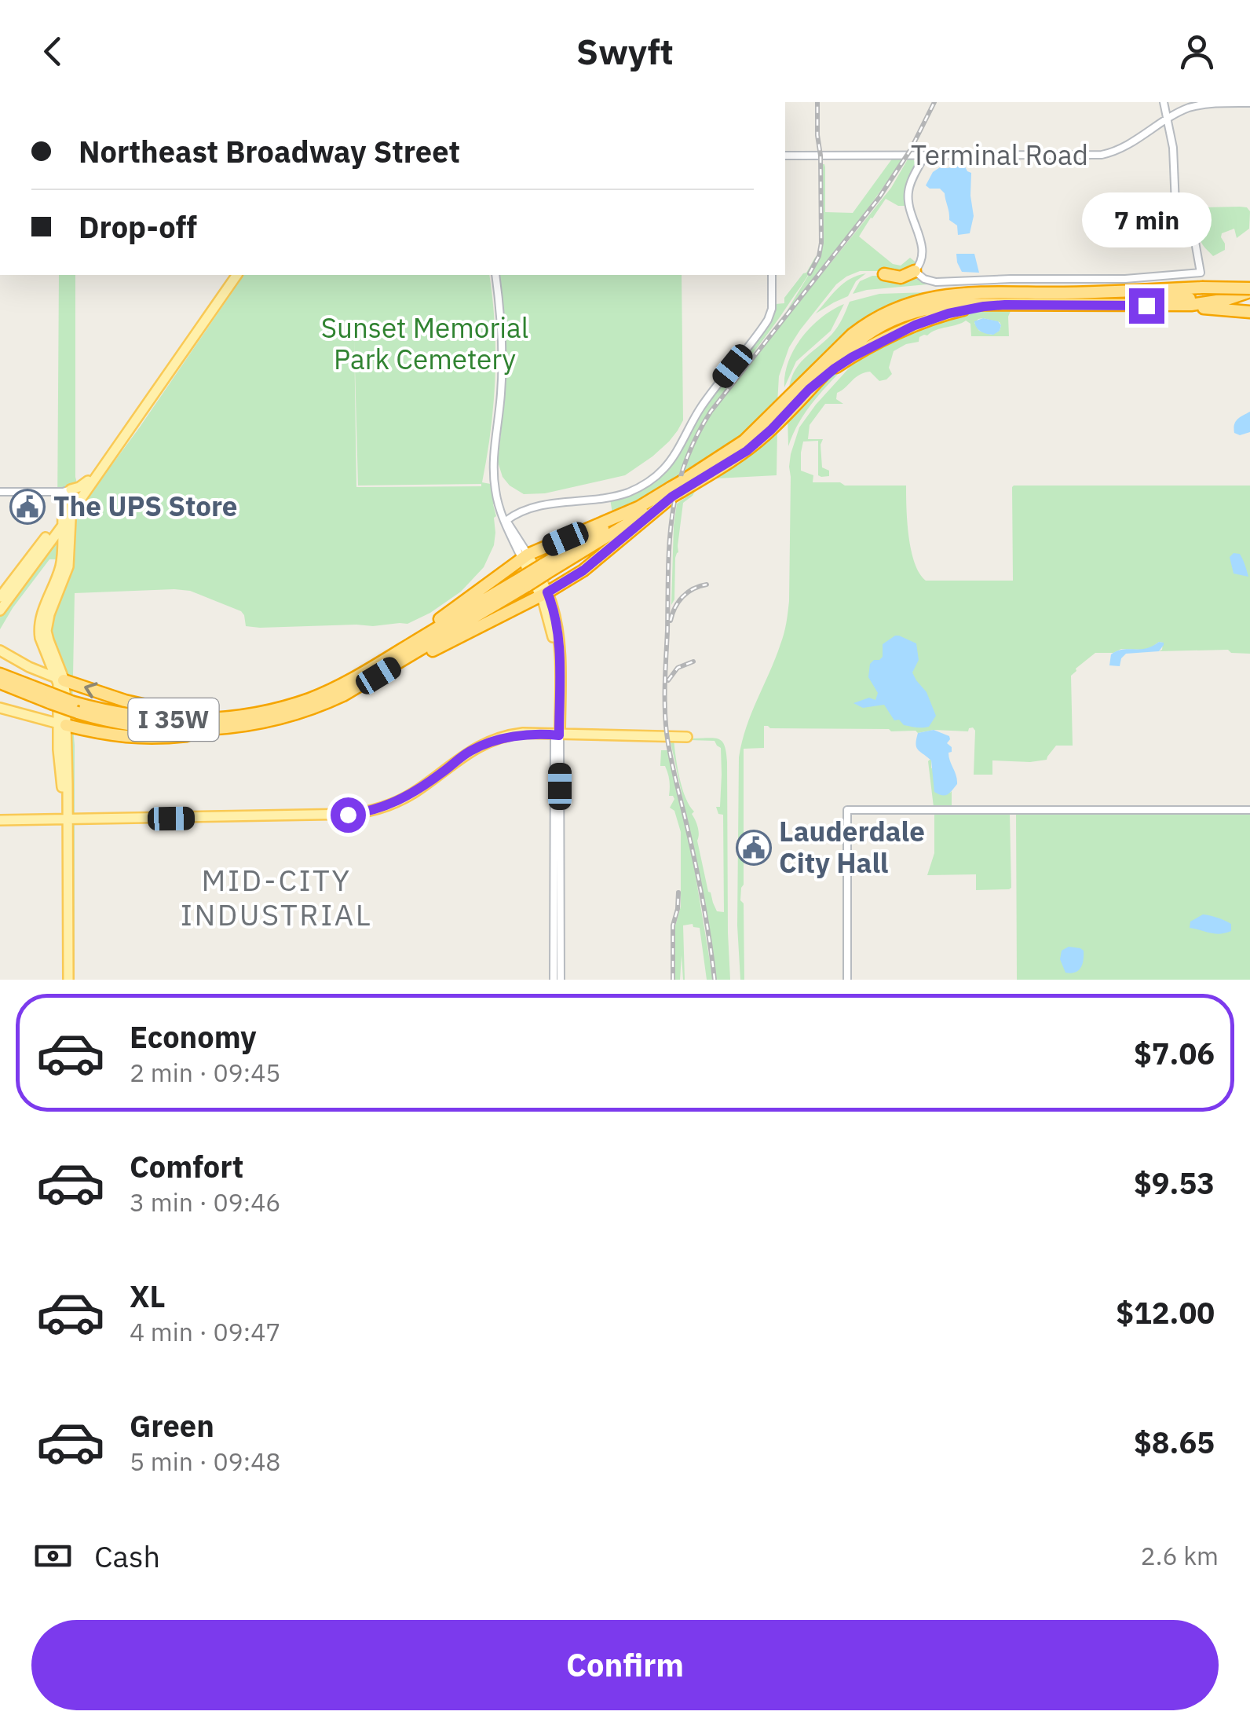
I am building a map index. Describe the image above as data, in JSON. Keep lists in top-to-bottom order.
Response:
{
  "streets": {
    "highway": ["I 35W"],
    "street": ["Terminal Road"]
  },
  "districts": ["MID-CITY INDUSTRIAL"],
  "parks": ["Sunset Memorial Park Cemetery"],
  "places": {
    "public building": ["The UPS Store", "Lauderdale City Hall"]
  },
  "page": {
    "header": "Swyft",
    "banner": ["Northeast Broadway Street", "Drop-off"],
    "bubble": "7 min",
    "list": [
      {
        "name": "Economy",
        "note": "2 min · 09:45",
        "value": "$7.06"
      },
      {
        "name": "Comfort",
        "note": "3 min · 09:46",
        "value": "$9.53"
      },
      {
        "name": "XL",
        "note": "4 min · 09:47",
        "value": "$12.00"
      },
      {
        "name": "Green",
        "note": "5 min · 09:48",
        "value": "$8.65"
      }
    ],
    "pay": ["Cash", "2.6 km"],
    "buttons": "Confirm"
  }
}
